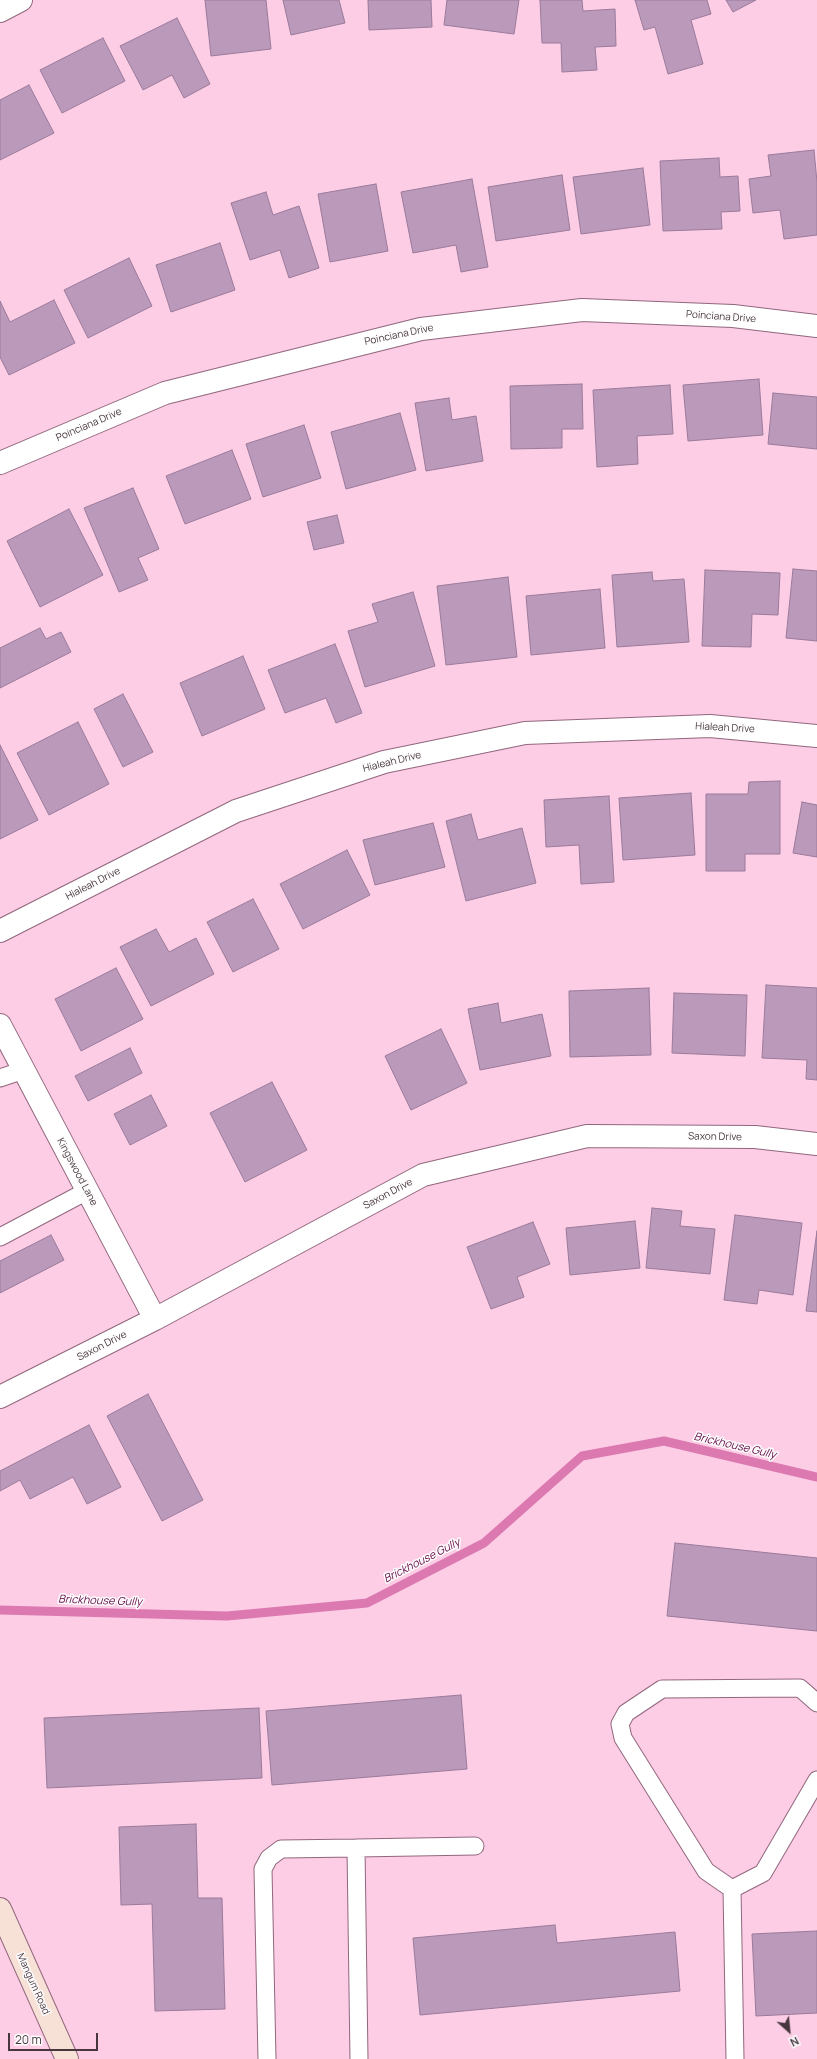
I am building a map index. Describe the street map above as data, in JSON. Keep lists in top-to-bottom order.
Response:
{
  "streets": {
    "street": [
      "Poinciana Drive",
      "Hialeah Drive",
      "Saxon Drive",
      "Kingswood Lane",
      "Mangum Road"
    ]
  },
  "crossings": [
    ["Saxon Drive", "Kingswood Lane"]
  ],
  "water": ["Brickhouse Gully"],
  "scale_bar": "20 m",
  "north": "bottom right"
}
